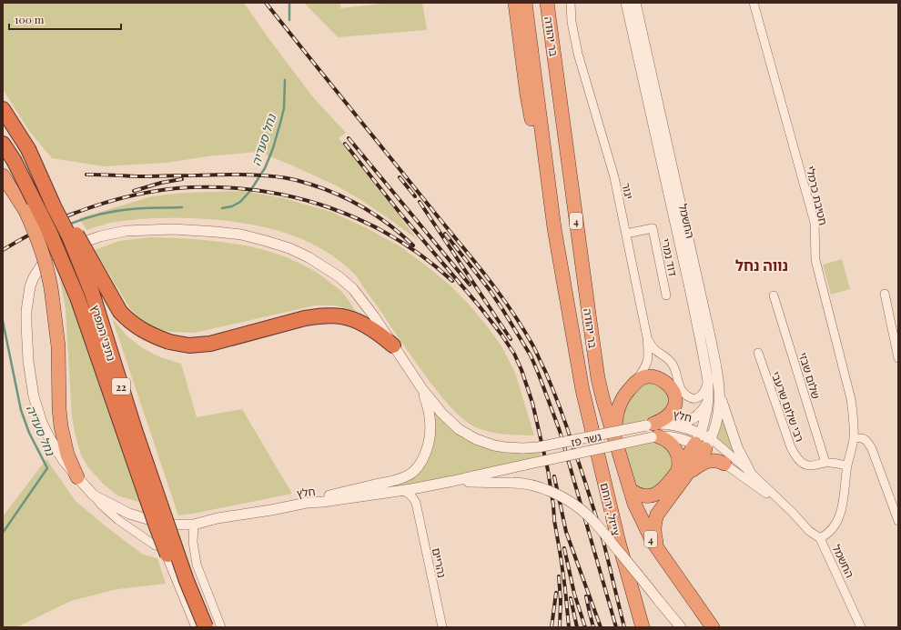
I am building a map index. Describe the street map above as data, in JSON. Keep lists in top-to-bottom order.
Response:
{
  "streets": {
    "highway": [
      "בר יהודה",
      "4",
      "נתיבי המפרץ",
      "22",
      "צייזל, ירוחם"
    ],
    "street": [
      "יגור",
      "חטיבת כרמלי",
      "החשמל",
      "דוד נמרי",
      "שלום שבזי",
      "רבי שלום שרעבי",
      "חלץ",
      "גשר פז",
      "נהריים"
    ]
  },
  "crossings": [
    ["בר יהודה", "צייזל, ירוחם"],
    ["יגור", "דוד נמרי"],
    ["חטיבת כרמלי", "החשמל"],
    ["חטיבת כרמלי", "רבי שלום שרעבי"],
    ["החשמל", "חלץ"],
    ["שלום שבזי", "רבי שלום שרעבי"],
    ["חלץ", "גשר פז"]
  ],
  "districts": ["נווה נחל"],
  "water": ["נחל סעדיה"],
  "scale_bar": "100 m"
}
